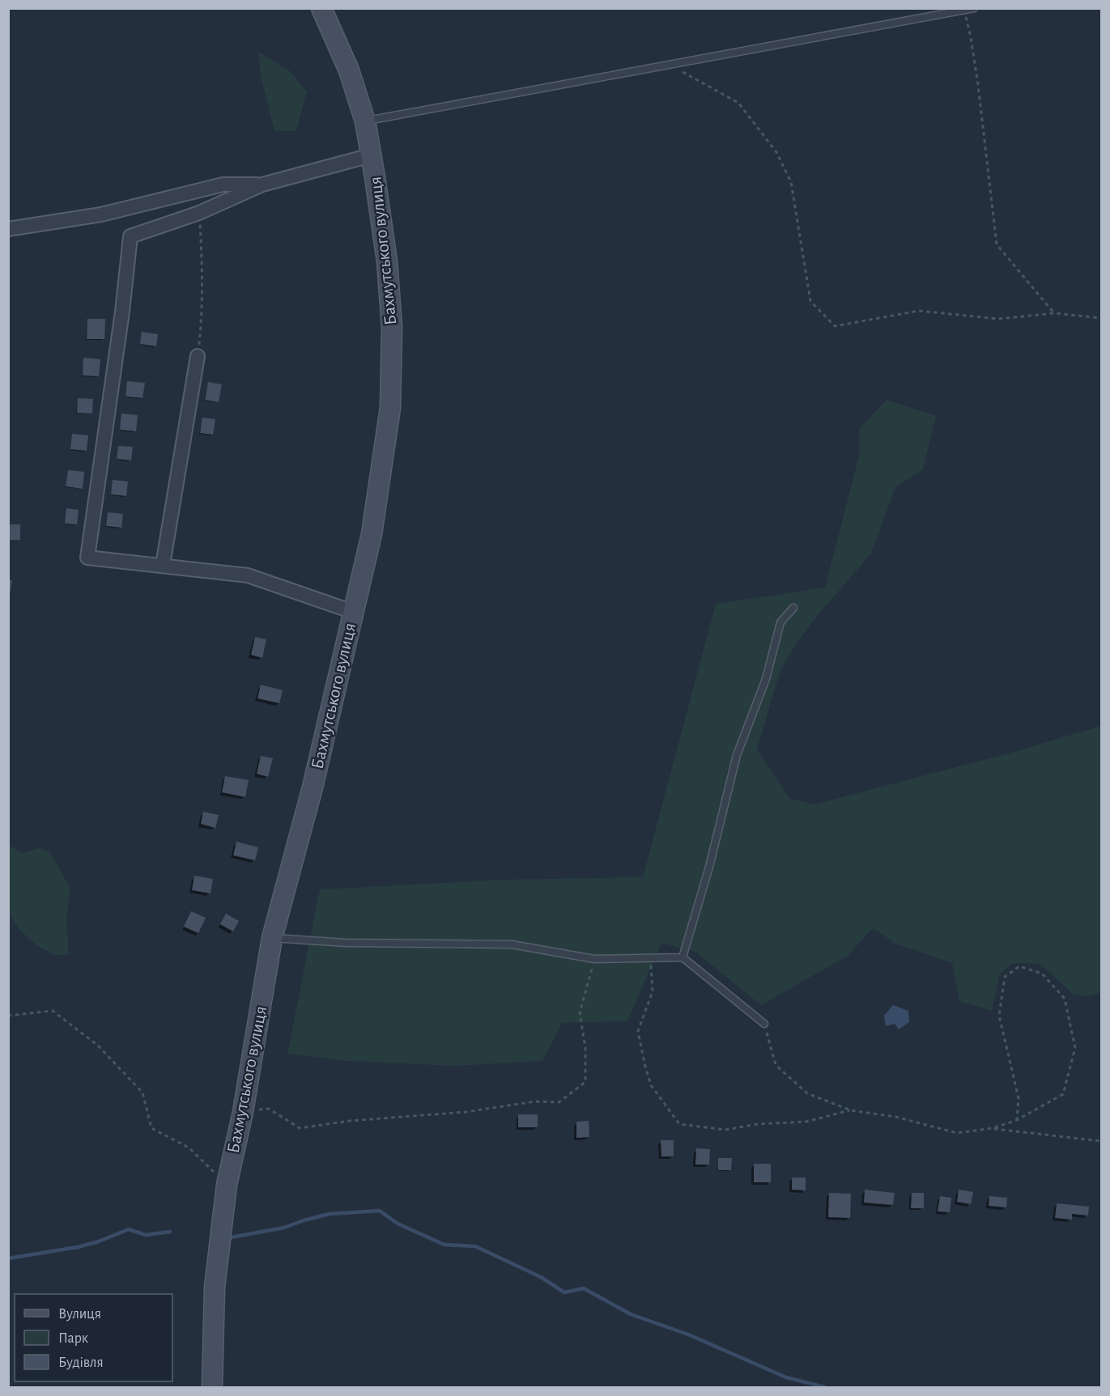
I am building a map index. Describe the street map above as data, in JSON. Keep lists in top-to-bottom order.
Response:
{
  "streets": {
    "main road": ["Бахмутського вулиця"]
  },
  "legend": ["Вулиця", "Парк", "Будівля"]
}
